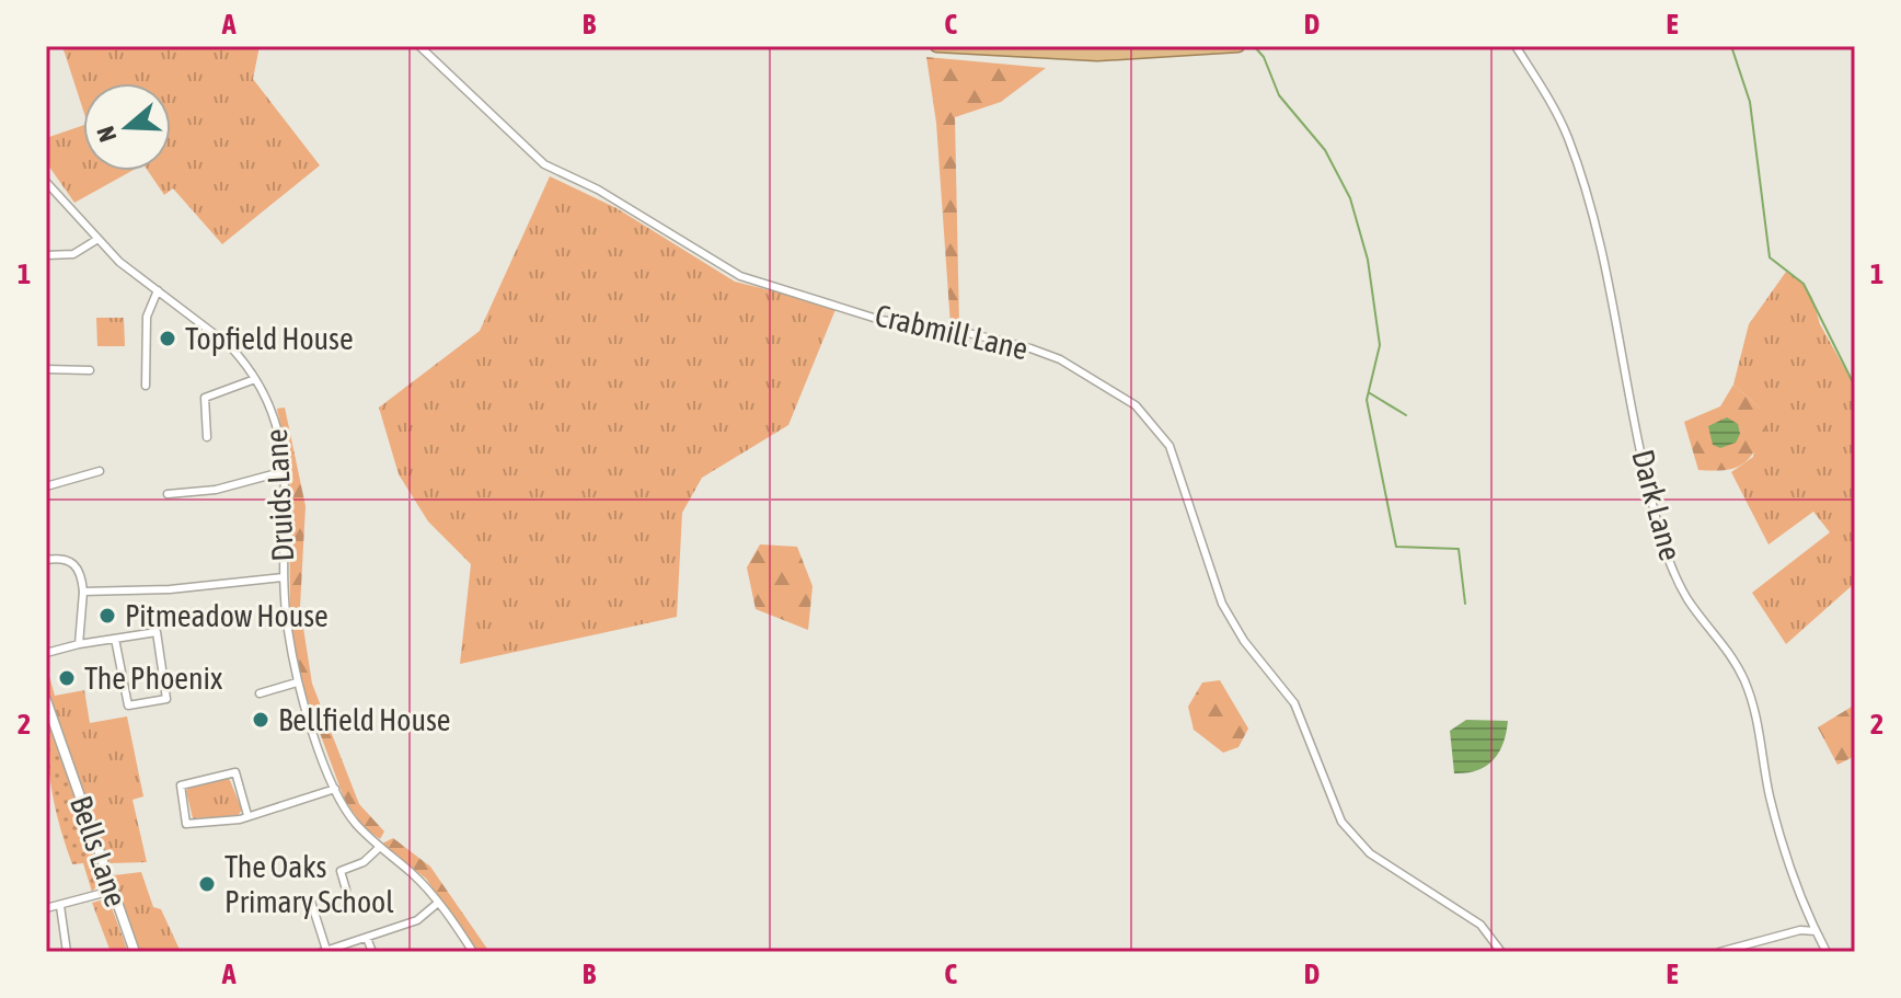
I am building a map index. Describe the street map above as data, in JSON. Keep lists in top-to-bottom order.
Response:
{
  "streets": {
    "street": [
      "Crabmill Lane",
      "Druids Lane",
      "Dark Lane",
      "Bells Lane"
    ]
  },
  "places": [
    "Topfield House",
    "Pitmeadow House",
    "The Phoenix",
    "Bellfield House",
    "The Oaks Primary School"
  ],
  "north": "left",
  "grid": {
    "columns": [
      "A",
      "B",
      "C",
      "D",
      "E"
    ],
    "rows": ["1", "2"]
  }
}
